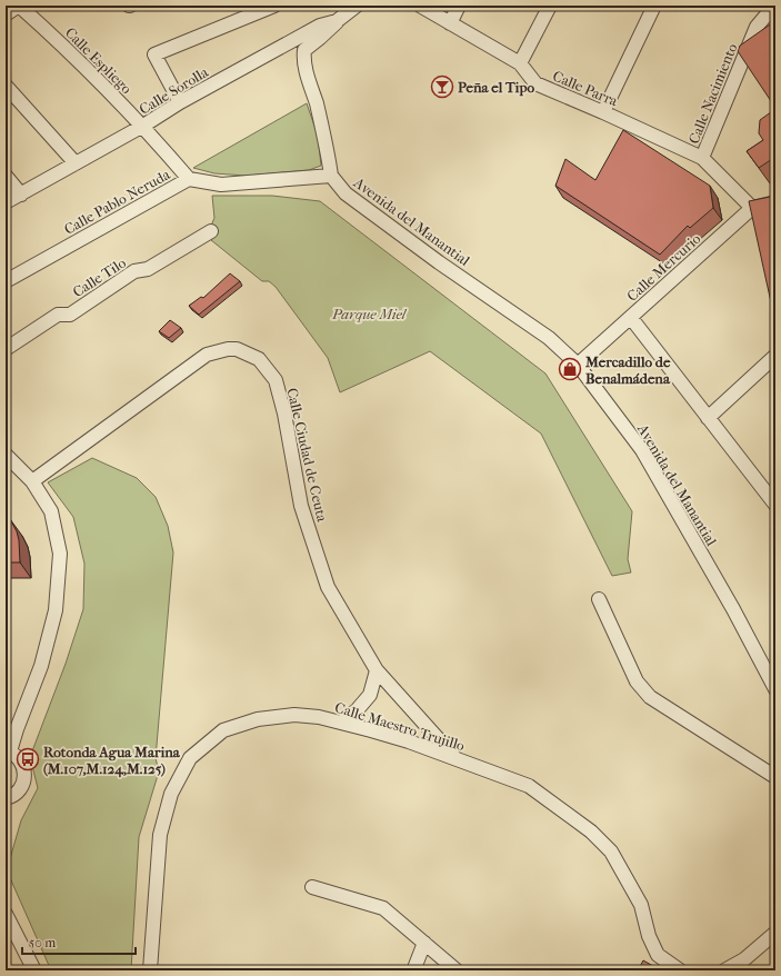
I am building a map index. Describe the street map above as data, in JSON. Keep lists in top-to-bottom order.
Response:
{
  "streets": {
    "street": [
      "Calle Espliego",
      "Calle Parra",
      "Calle Sorolla",
      "Calle Nacimiento",
      "Calle Pablo Neruda",
      "Avenida del Manantial",
      "Calle Mercurio",
      "Calle Tilo",
      "Calle Ciudad de Ceuta",
      "Calle Maestro Trujillo"
    ]
  },
  "crossings": [
    ["Calle Espliego", "Calle Sorolla"],
    ["Calle Espliego", "Calle Pablo Neruda"],
    ["Calle Parra", "Calle Nacimiento"],
    ["Calle Nacimiento", "Calle Mercurio"],
    ["Calle Pablo Neruda", "Avenida del Manantial"],
    ["Avenida del Manantial", "Calle Mercurio"],
    ["Calle Ciudad de Ceuta", "Calle Maestro Trujillo"]
  ],
  "parks": ["Parque Miel"],
  "places": {
    "bar": ["Peña el Tipo"],
    "shop": ["Mercadillo de Benalmádena"],
    "bus stop": ["Rotonda Agua Marina (M.107,M.124,M.125)"]
  },
  "scale_bar": "50 m"
}
